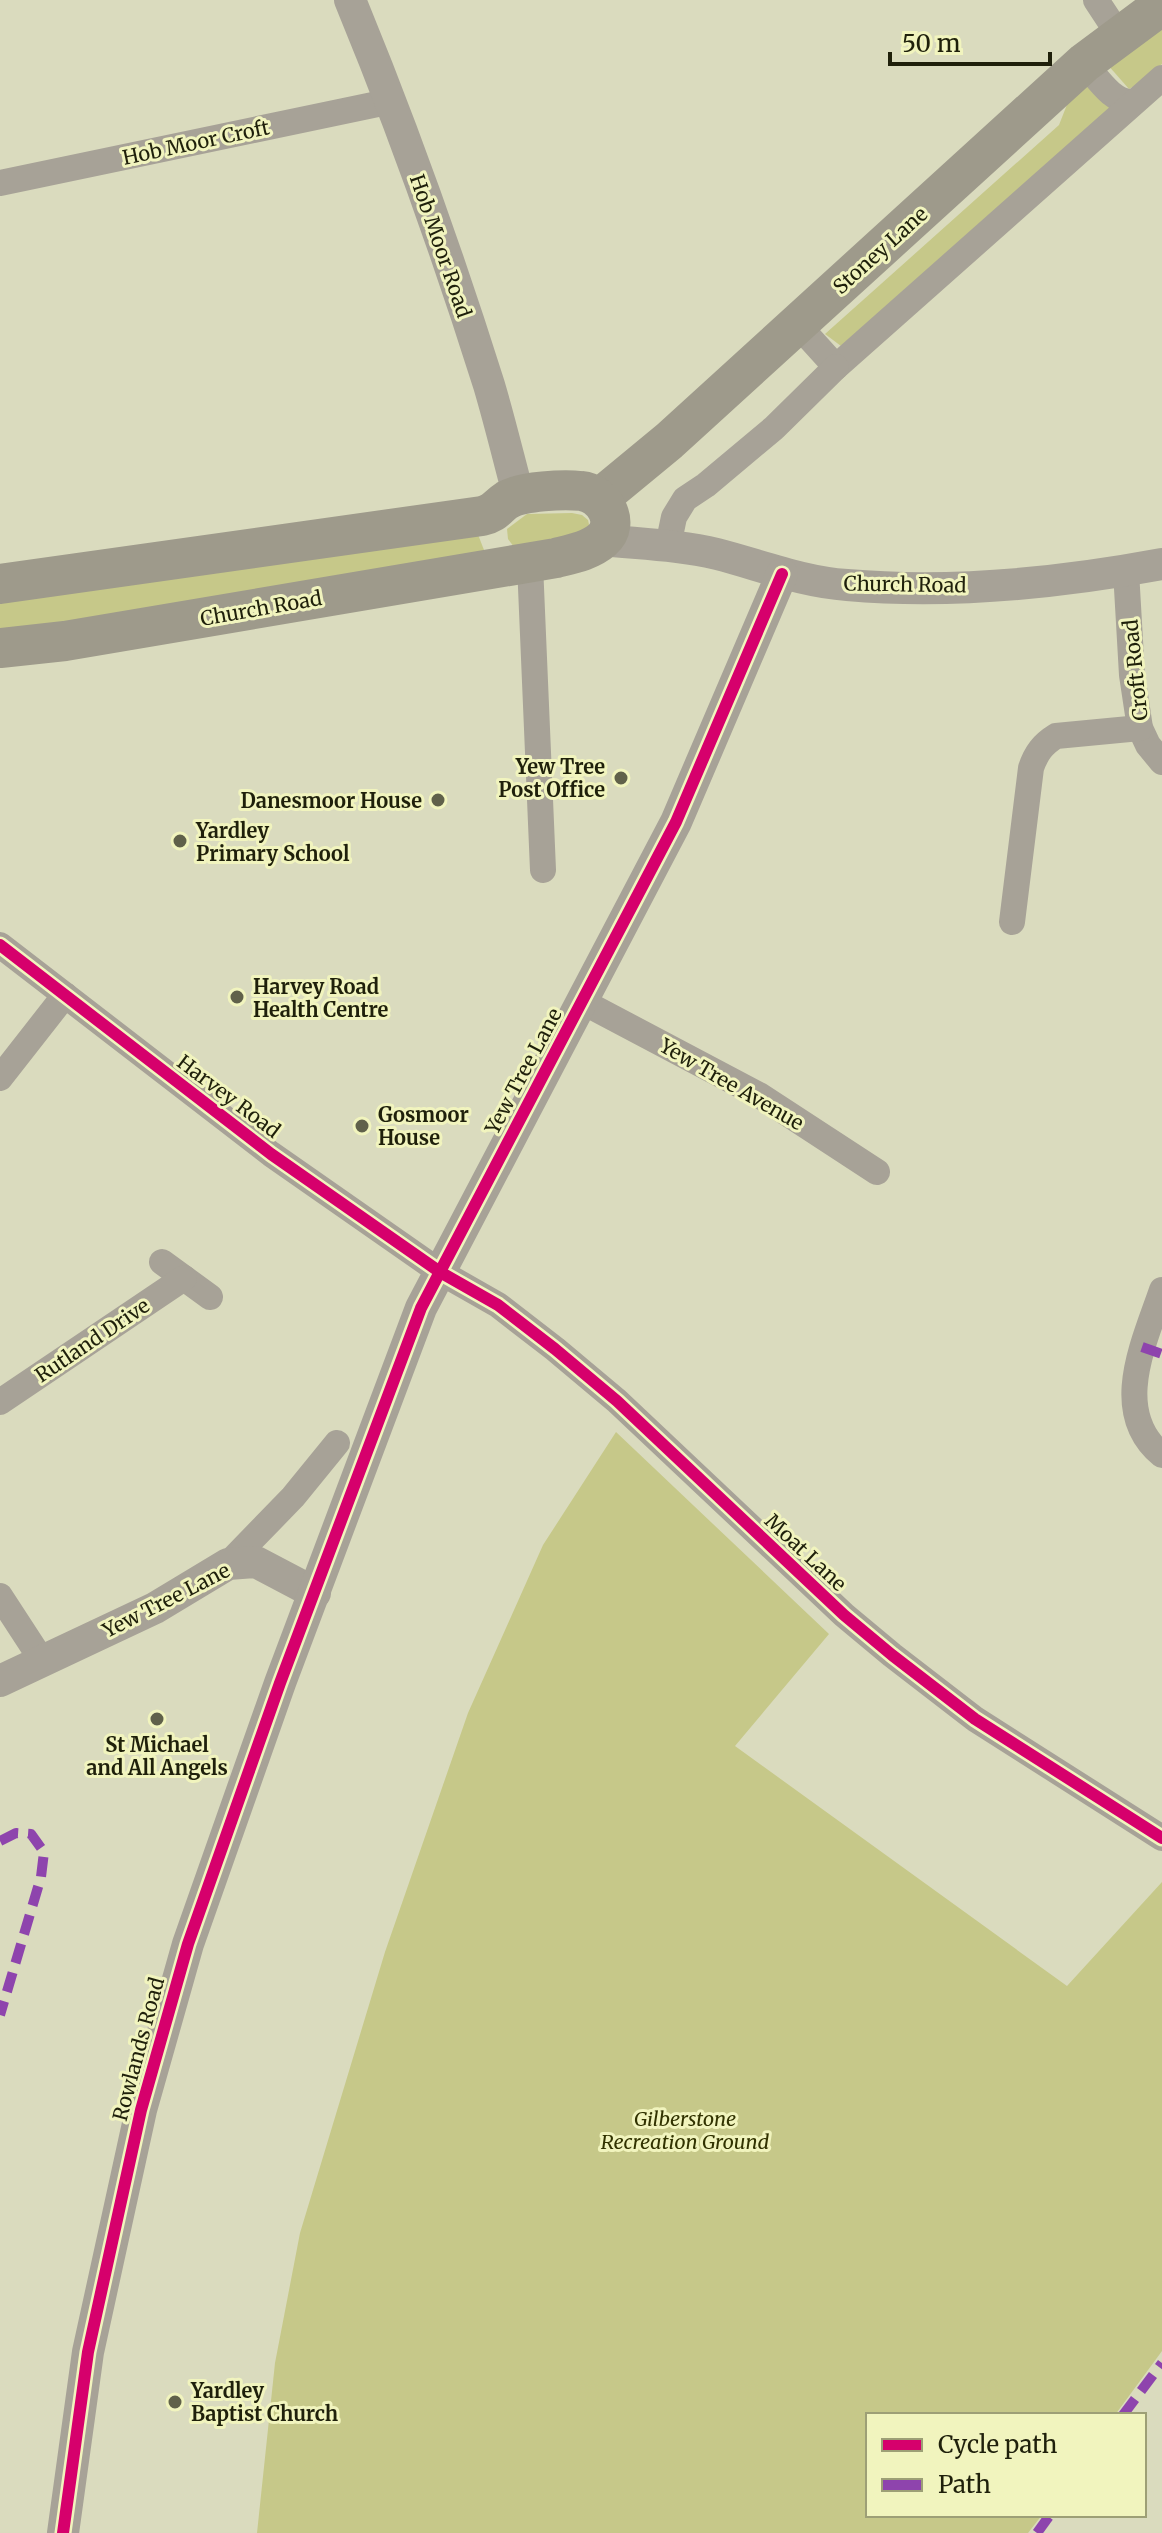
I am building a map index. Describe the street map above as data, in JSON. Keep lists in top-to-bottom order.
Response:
{
  "streets": {
    "main road": ["Stoney Lane", "Church Road"],
    "street": [
      "Hob Moor Croft",
      "Hob Moor Road",
      "Croft Road",
      "Yew Tree Lane",
      "Yew Tree Avenue",
      "Harvey Road",
      "Rutland Drive",
      "Moat Lane",
      "Rowlands Road"
    ]
  },
  "crossings": [
    ["Hob Moor Croft", "Hob Moor Road"],
    ["Hob Moor Road", "Stoney Lane"],
    ["Hob Moor Road", "Church Road"],
    ["Stoney Lane", "Church Road"],
    ["Church Road", "Croft Road"],
    ["Church Road", "Yew Tree Lane"],
    ["Yew Tree Lane", "Yew Tree Avenue"],
    ["Yew Tree Lane", "Harvey Road"],
    ["Yew Tree Lane", "Moat Lane"],
    ["Yew Tree Lane", "Rowlands Road"],
    ["Harvey Road", "Moat Lane"]
  ],
  "parks": ["Gilberstone Recreation Ground"],
  "places": [
    "Yew Tree Post Office",
    "Danesmoor House",
    "Yardley Primary School",
    "Harvey Road Health Centre",
    "Gosmoor House",
    "St Michael and All Angels",
    "Yardley Baptist Church"
  ],
  "legend": ["Cycle path", "Path"],
  "scale_bar": "50 m"
}
